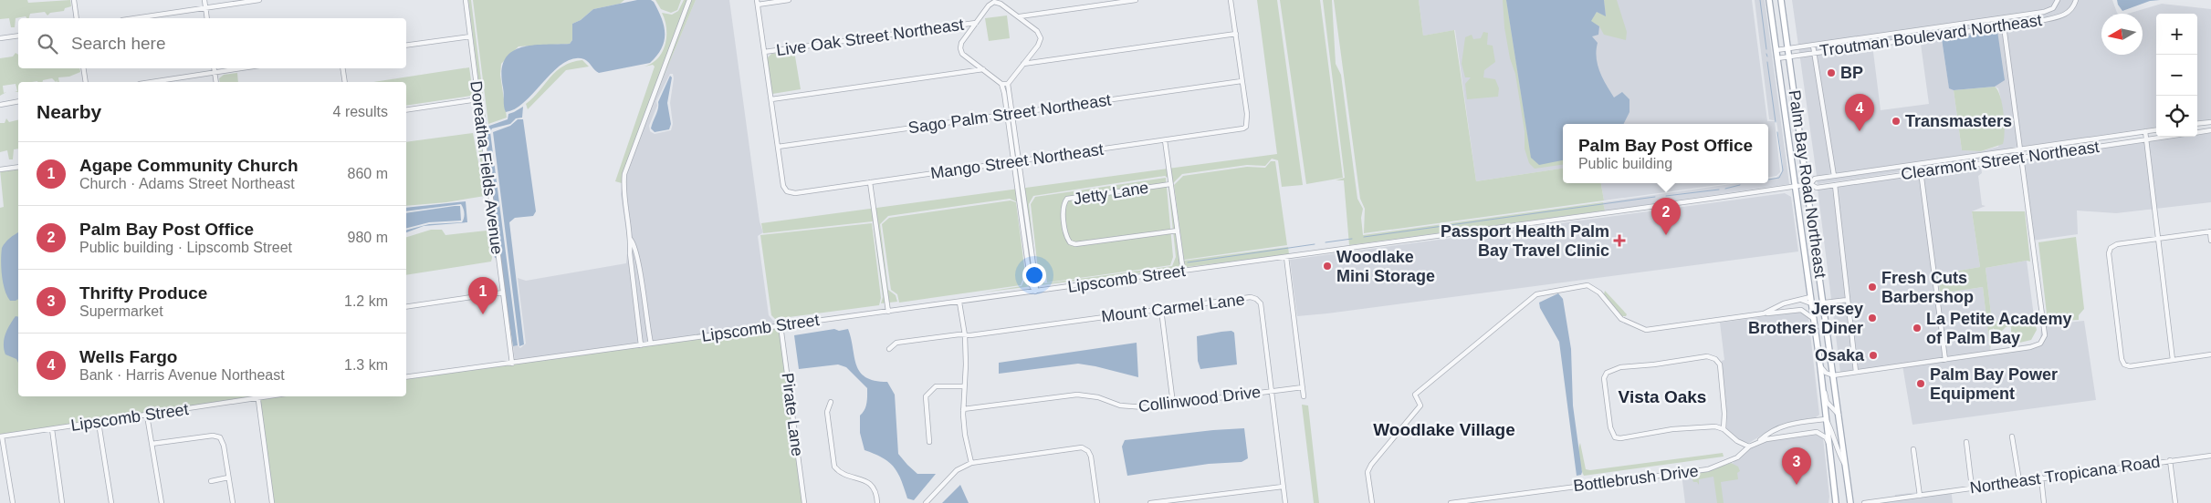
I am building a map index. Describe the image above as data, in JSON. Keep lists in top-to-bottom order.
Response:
{
  "streets": {
    "main road": ["Palm Bay Road Northeast"],
    "street": [
      "Troutman Boulevard Northeast",
      "Live Oak Street Northeast",
      "Sago Palm Street Northeast",
      "Clearmont Street Northeast",
      "Mango Street Northeast",
      "Doreatha Fields Avenue",
      "Jetty Lane",
      "Lipscomb Street",
      "Mount Carmel Lane",
      "Collinwood Drive",
      "Pirate Lane",
      "Northeast Tropicana Road",
      "Bottlebrush Drive"
    ]
  },
  "crossings": [
    ["Troutman Boulevard Northeast", "Palm Bay Road Northeast"],
    ["Sago Palm Street Northeast", "Mango Street Northeast"],
    ["Clearmont Street Northeast", "Palm Bay Road Northeast"],
    ["Clearmont Street Northeast", "Lipscomb Street"],
    ["Doreatha Fields Avenue", "Lipscomb Street"],
    ["Palm Bay Road Northeast", "Lipscomb Street"],
    ["Palm Bay Road Northeast", "Bottlebrush Drive"],
    ["Lipscomb Street", "Pirate Lane"],
    ["Mount Carmel Lane", "Collinwood Drive"]
  ],
  "districts": ["Vista Oaks", "Woodlake Village"],
  "places": {
    "other": [
      "BP",
      "Transmasters",
      "Woodlake Mini Storage",
      "Fresh Cuts Barbershop",
      "Jersey Brothers Diner",
      "La Petite Academy of Palm Bay",
      "Osaka",
      "Palm Bay Power Equipment"
    ],
    "health": ["Passport Health Palm Bay Travel Clinic"]
  },
  "north": "left",
  "page": {
    "map_buttons": ["+", "−"],
    "search": "Search here",
    "heading": ["Nearby", "4 results"],
    "pins": [
      "4",
      "2",
      "1",
      "3"
    ],
    "popup": ["Palm Bay Post Office", "Public building"],
    "list": [
      {
        "mark": "1",
        "name": "Agape Community Church",
        "note": "Church · Adams Street Northeast",
        "value": "860 m"
      },
      {
        "mark": "2",
        "name": "Palm Bay Post Office",
        "note": "Public building · Lipscomb Street",
        "value": "980 m"
      },
      {
        "mark": "3",
        "name": "Thrifty Produce",
        "note": "Supermarket",
        "value": "1.2 km"
      },
      {
        "mark": "4",
        "name": "Wells Fargo",
        "note": "Bank · Harris Avenue Northeast",
        "value": "1.3 km"
      }
    ]
  }
}
